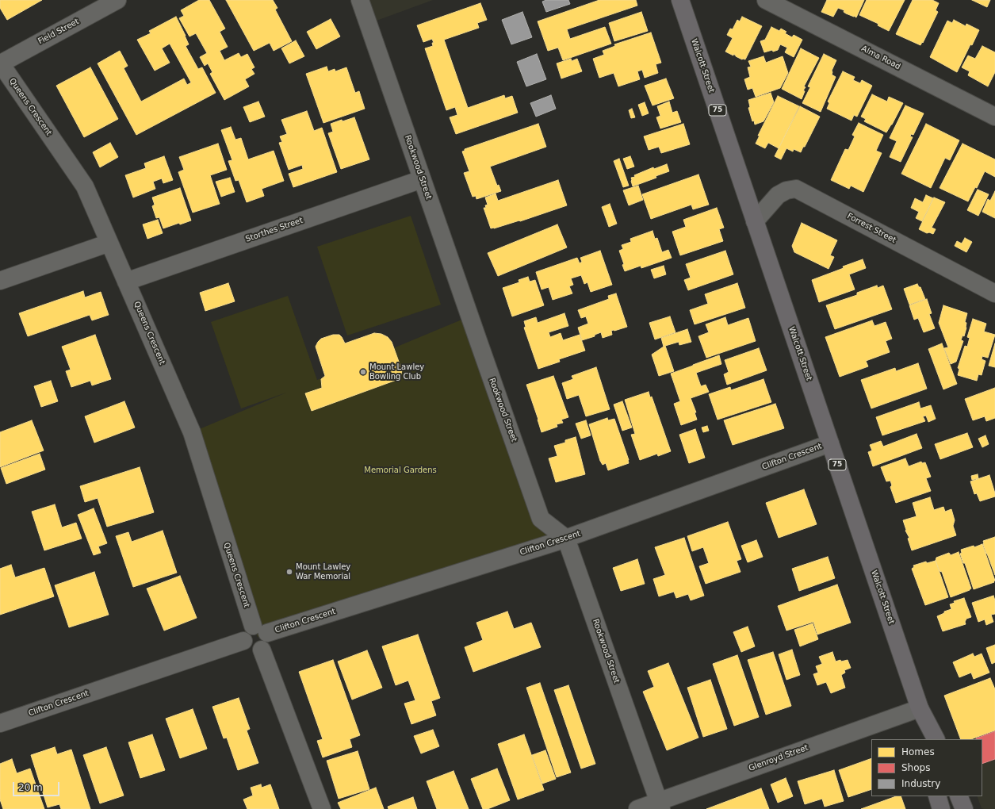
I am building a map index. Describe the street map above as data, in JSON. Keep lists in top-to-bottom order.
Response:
{
  "streets": {
    "main road": ["Walcott Street", "75"],
    "street": [
      "Field Street",
      "Alma Road",
      "Queens Crescent",
      "Rookwood Street",
      "Forrest Street",
      "Storthes Street",
      "Clifton Crescent",
      "Glenroyd Street"
    ]
  },
  "crossings": [
    ["Field Street", "Queens Crescent"],
    ["Walcott Street", "Forrest Street"],
    ["Walcott Street", "Clifton Crescent"],
    ["Walcott Street", "Glenroyd Street"],
    ["Queens Crescent", "Storthes Street"],
    ["Queens Crescent", "Clifton Crescent"],
    ["Rookwood Street", "Storthes Street"],
    ["Rookwood Street", "Clifton Crescent"],
    ["Rookwood Street", "Glenroyd Street"]
  ],
  "parks": ["Memorial Gardens"],
  "places": ["Mount Lawley Bowling Club", "Mount Lawley War Memorial"],
  "legend": ["Homes", "Shops", "Industry"],
  "scale_bar": "20 m"
}
